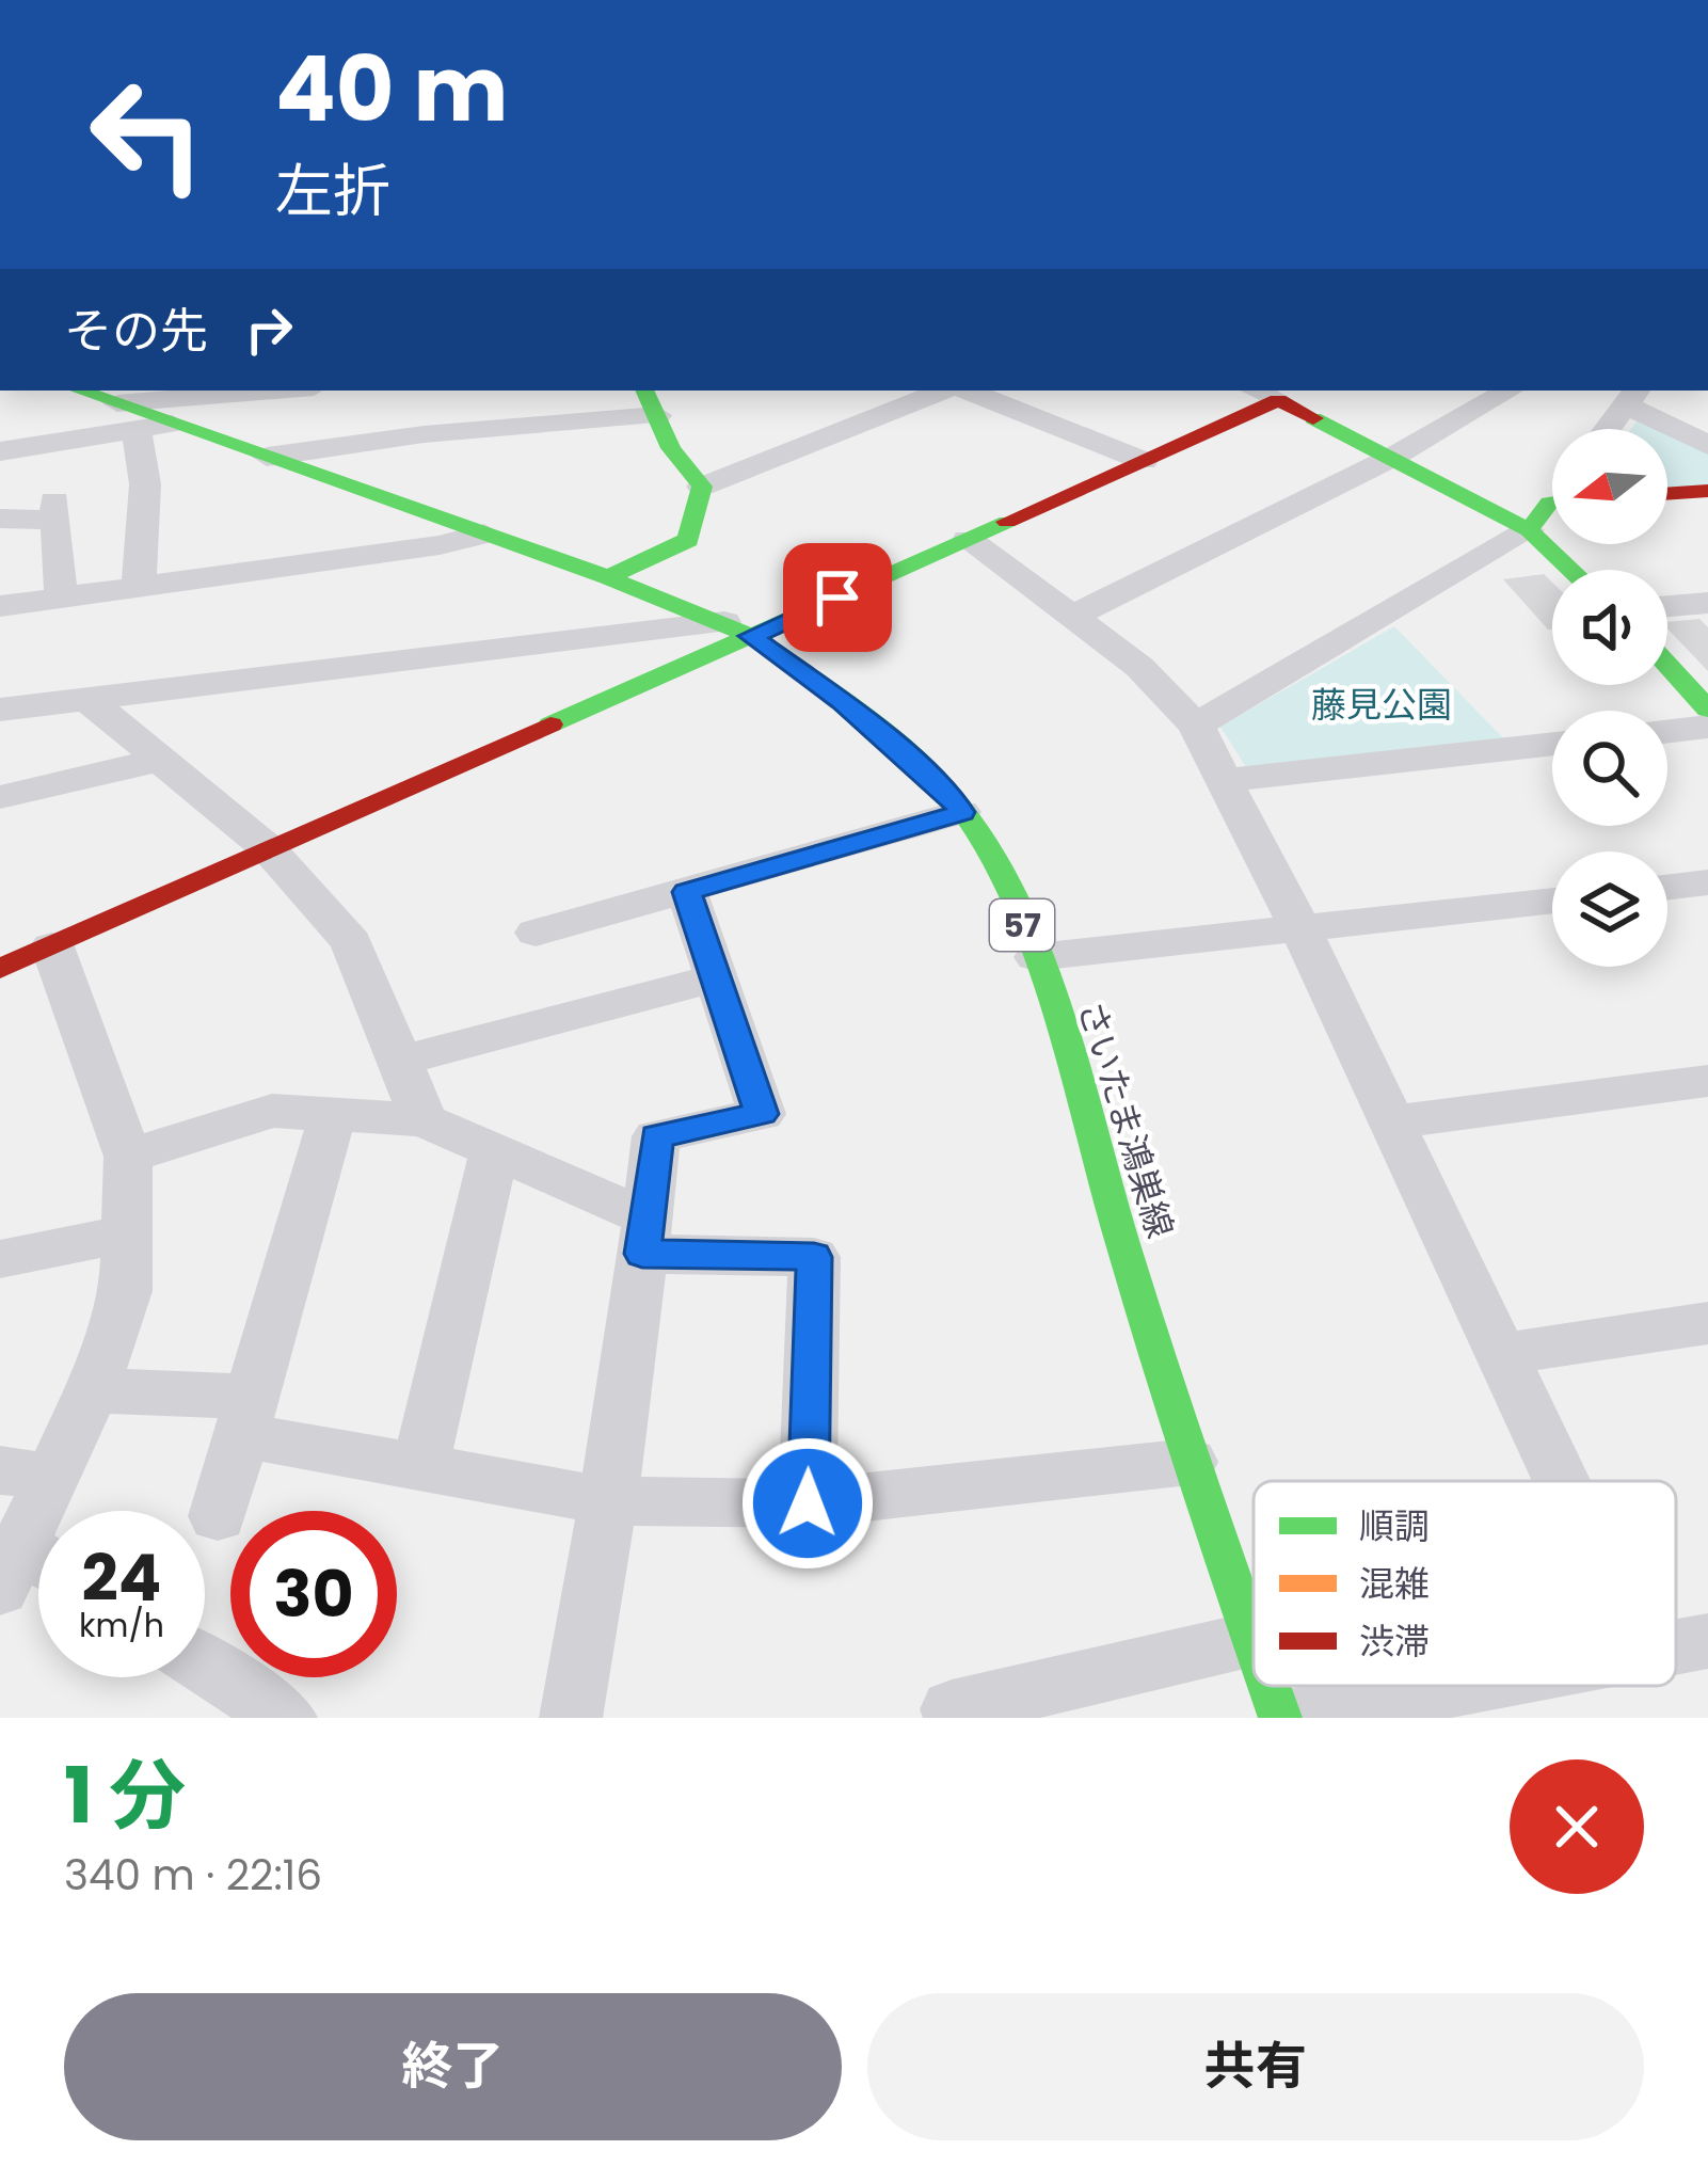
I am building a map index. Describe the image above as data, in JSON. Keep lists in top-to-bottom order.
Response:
{
  "streets": {
    "main road": ["57", "さいたま鴻巣線"]
  },
  "parks": ["藤見公園"],
  "legend": ["順調", "混雑", "渋滞"],
  "north": "left",
  "page": {
    "turn": ["40 m", "左折"],
    "then": "その先",
    "speed": "24 km/h",
    "limit": "30",
    "heading": ["1 分", "340 m · 22:16"],
    "buttons": ["終了", "共有"]
  }
}
